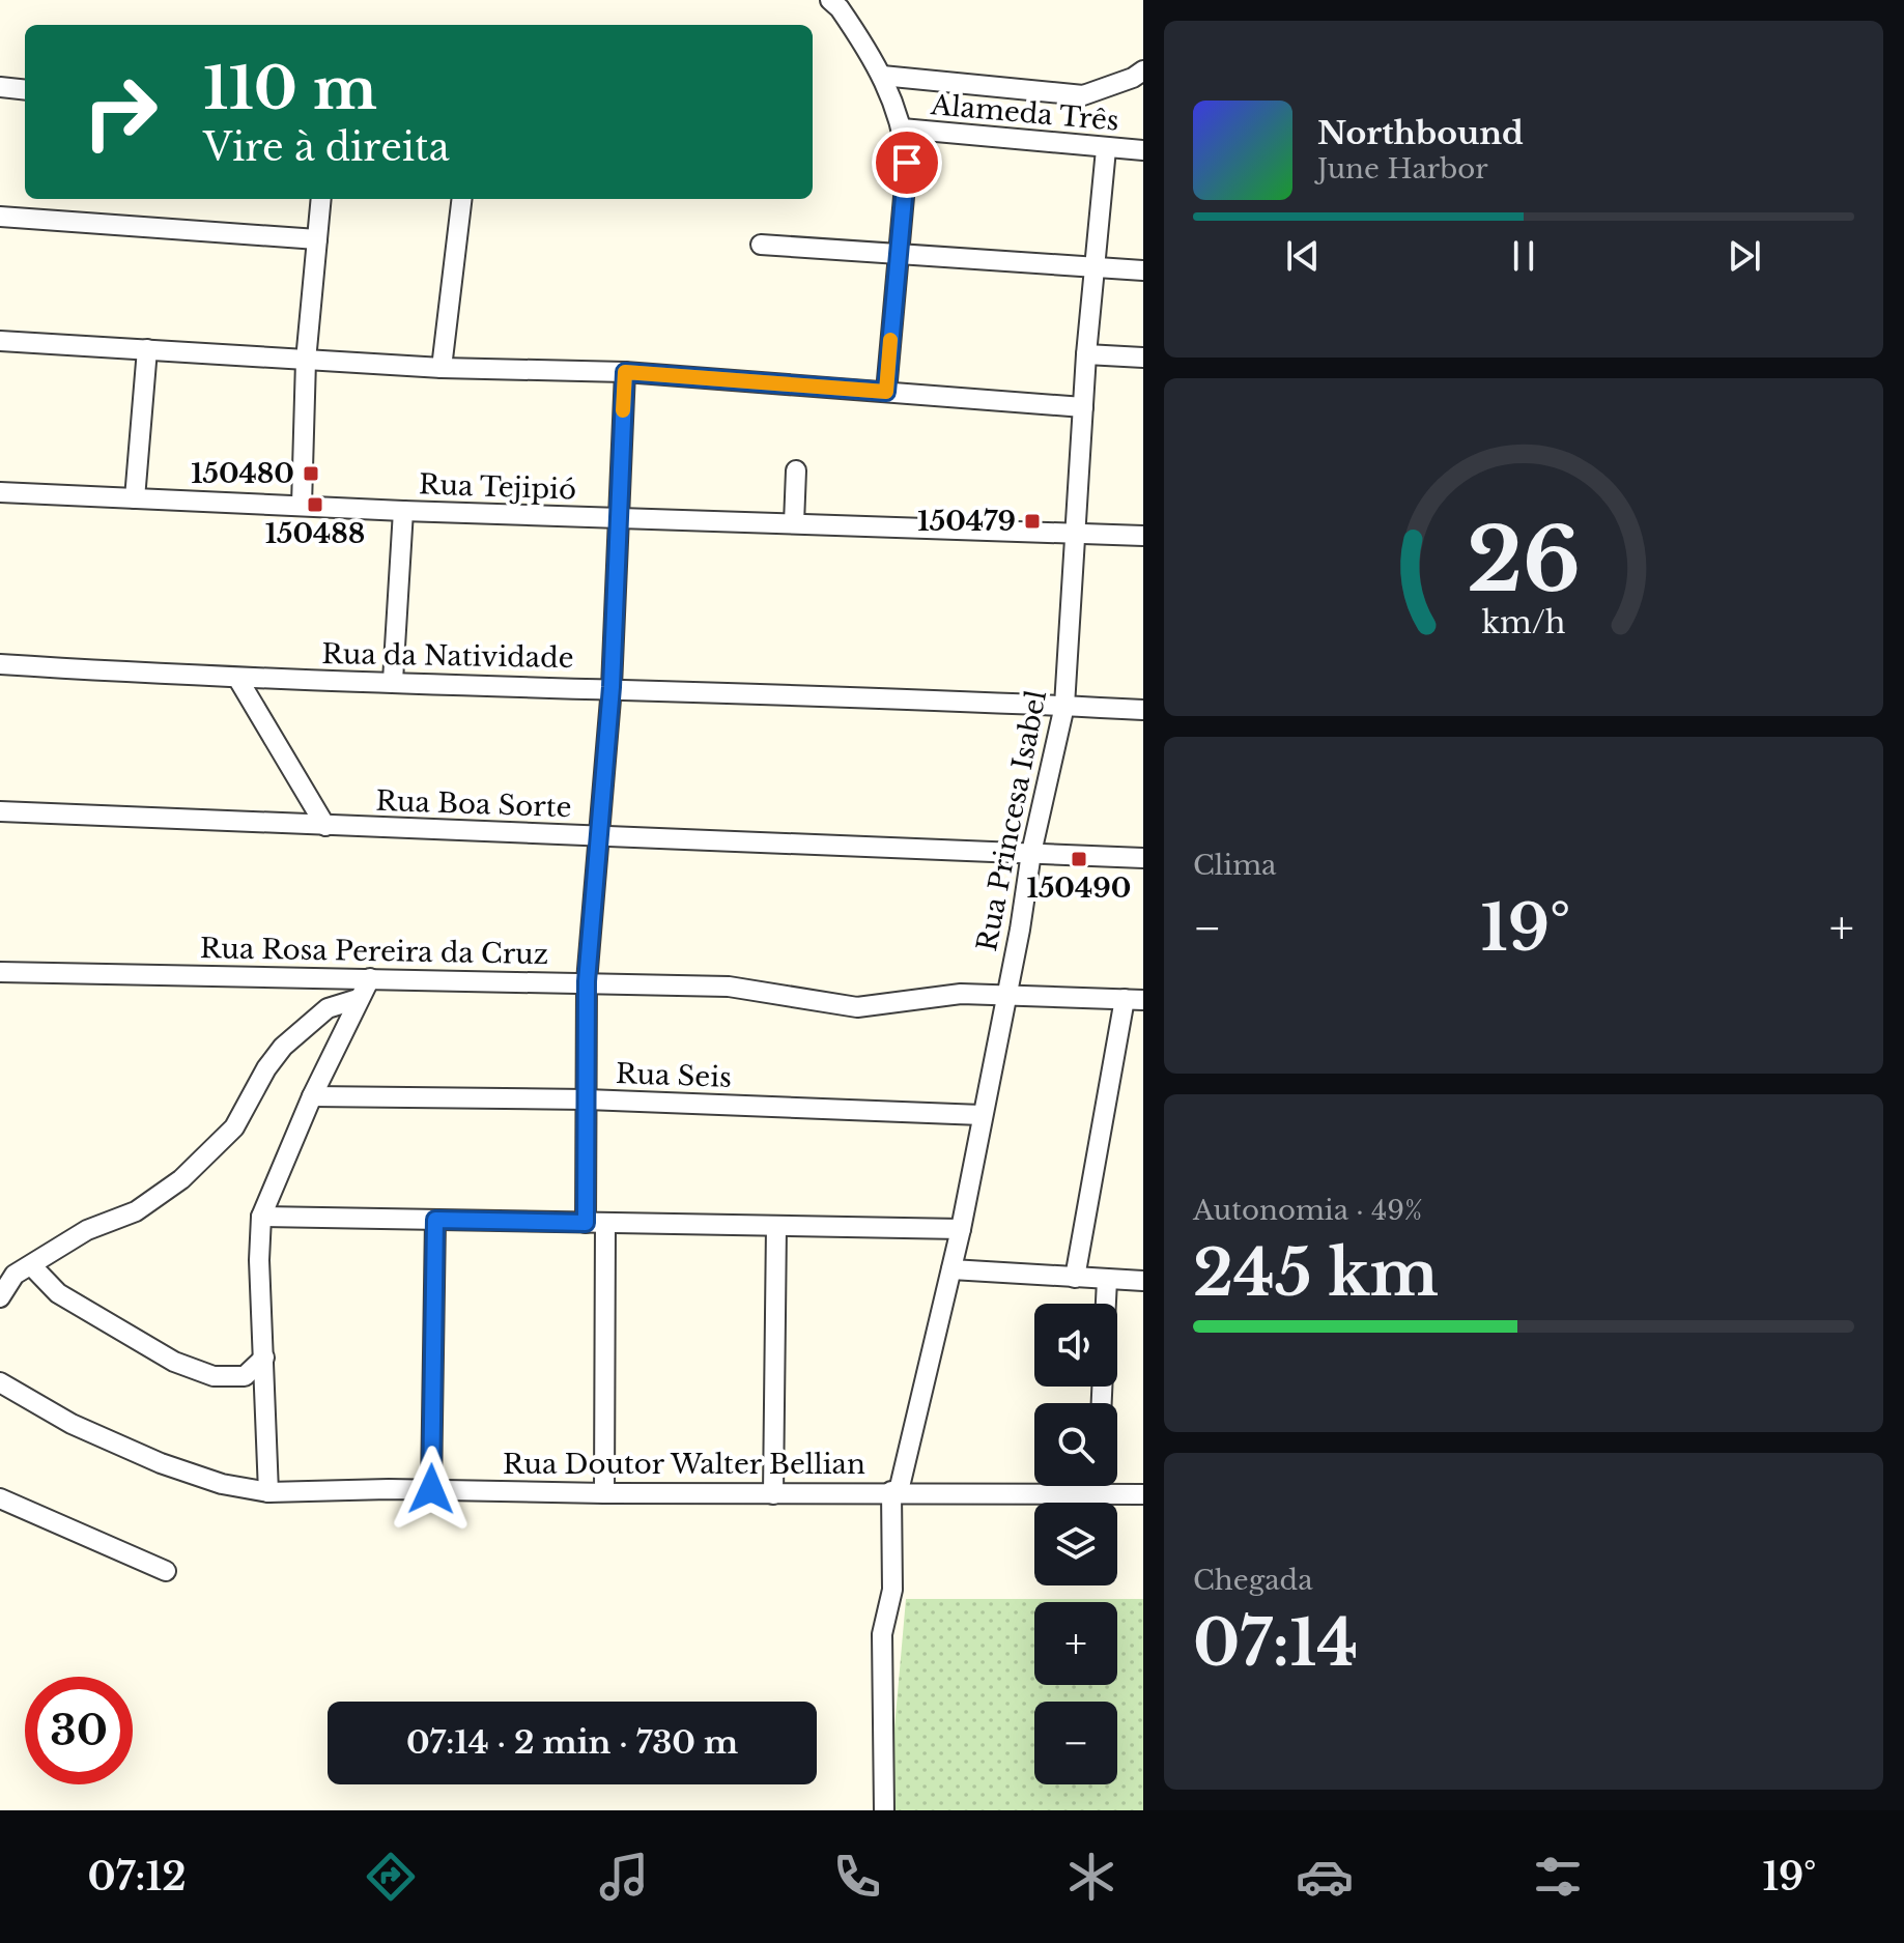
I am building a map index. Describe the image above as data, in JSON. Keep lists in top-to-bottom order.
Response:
{
  "streets": {
    "street": [
      "Alameda Três",
      "Rua Tejipió",
      "Rua da Natividade",
      "Rua Boa Sorte",
      "Rua Princesa Isabel",
      "Rua Rosa Pereira da Cruz",
      "Rua Seis",
      "Rua Doutor Walter Bellian"
    ]
  },
  "crossings": [
    ["Alameda Três", "Rua Princesa Isabel"],
    ["Rua Tejipió", "Rua Princesa Isabel"],
    ["Rua da Natividade", "Rua Princesa Isabel"],
    ["Rua Boa Sorte", "Rua Princesa Isabel"],
    ["Rua Princesa Isabel", "Rua Rosa Pereira da Cruz"],
    ["Rua Princesa Isabel", "Rua Seis"],
    ["Rua Princesa Isabel", "Rua Doutor Walter Bellian"]
  ],
  "places": {
    "transit": [
      "150480",
      "150488",
      "150479",
      "150490"
    ]
  },
  "page": {
    "turn": ["110 m", "Vire à direita"],
    "song": ["Northbound", "June Harbor"],
    "tile": [
      "Clima",
      ["Autonomia · 49%", "245 km"],
      ["Chegada", "07:14"]
    ],
    "heat": ["−", "19°", "+"],
    "map_buttons": ["+", "−"],
    "limit": "30",
    "trip": "07:14 · 2 min · 730 m",
    "tabs": ["07:12", "19°"],
    "gauge": ["26", "km/h"]
  }
}
